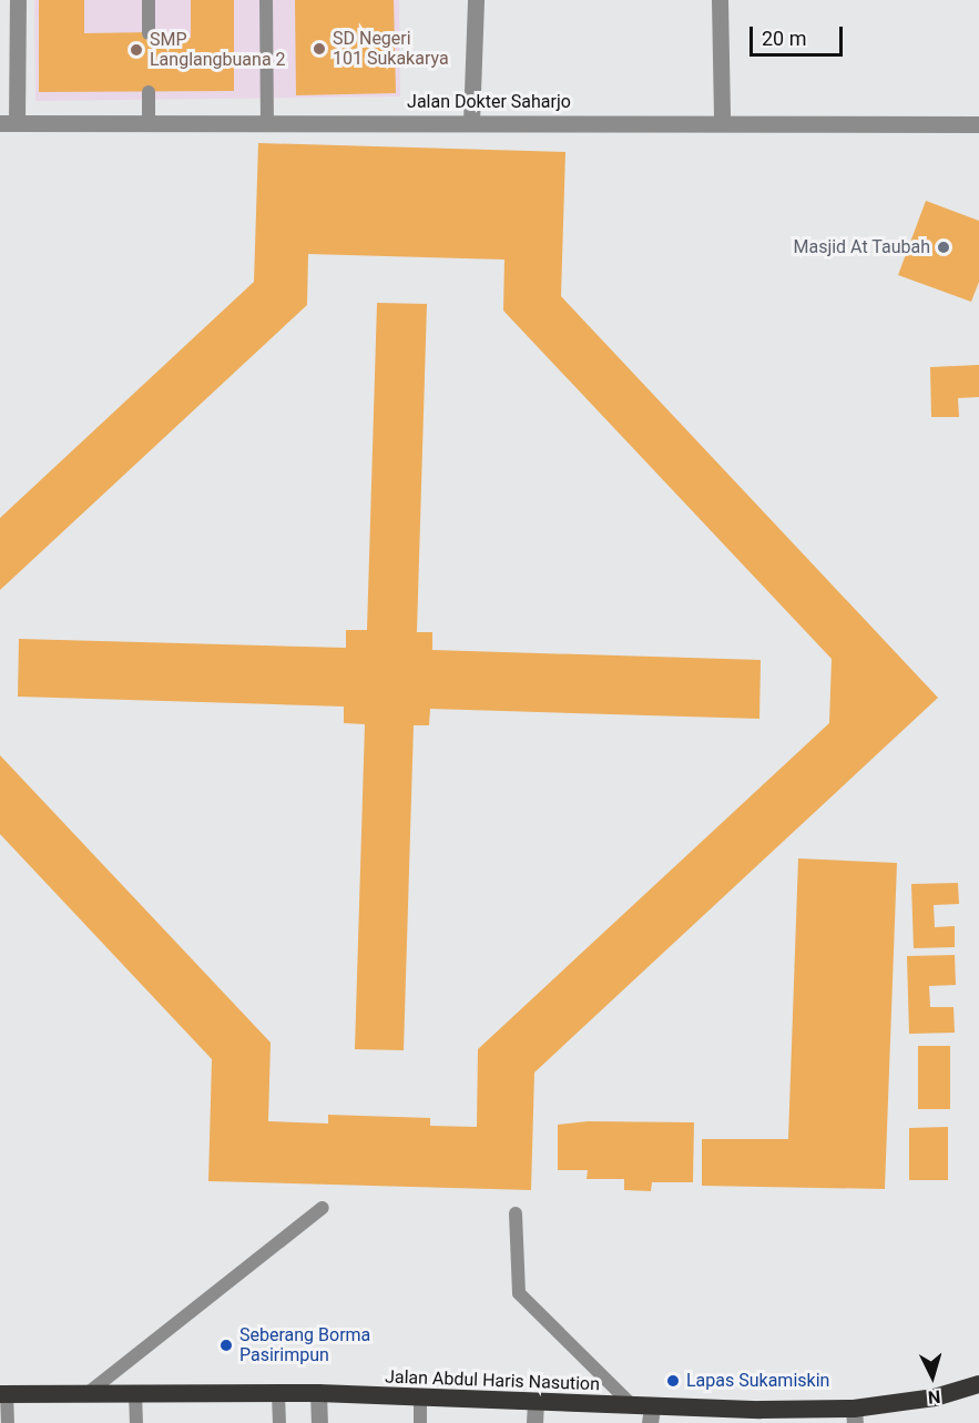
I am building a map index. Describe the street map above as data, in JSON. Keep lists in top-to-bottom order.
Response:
{
  "streets": {
    "highway": ["Jalan Abdul Haris Nasution"],
    "street": ["Jalan Dokter Saharjo"]
  },
  "places": [
    "SD Negeri 101 Sukakarya",
    "SMP Langlangbuana 2",
    "Masjid At Taubah",
    "Seberang Borma Pasirimpun",
    "Lapas Sukamiskin"
  ],
  "scale_bar": "20 m",
  "north": "bottom"
}
